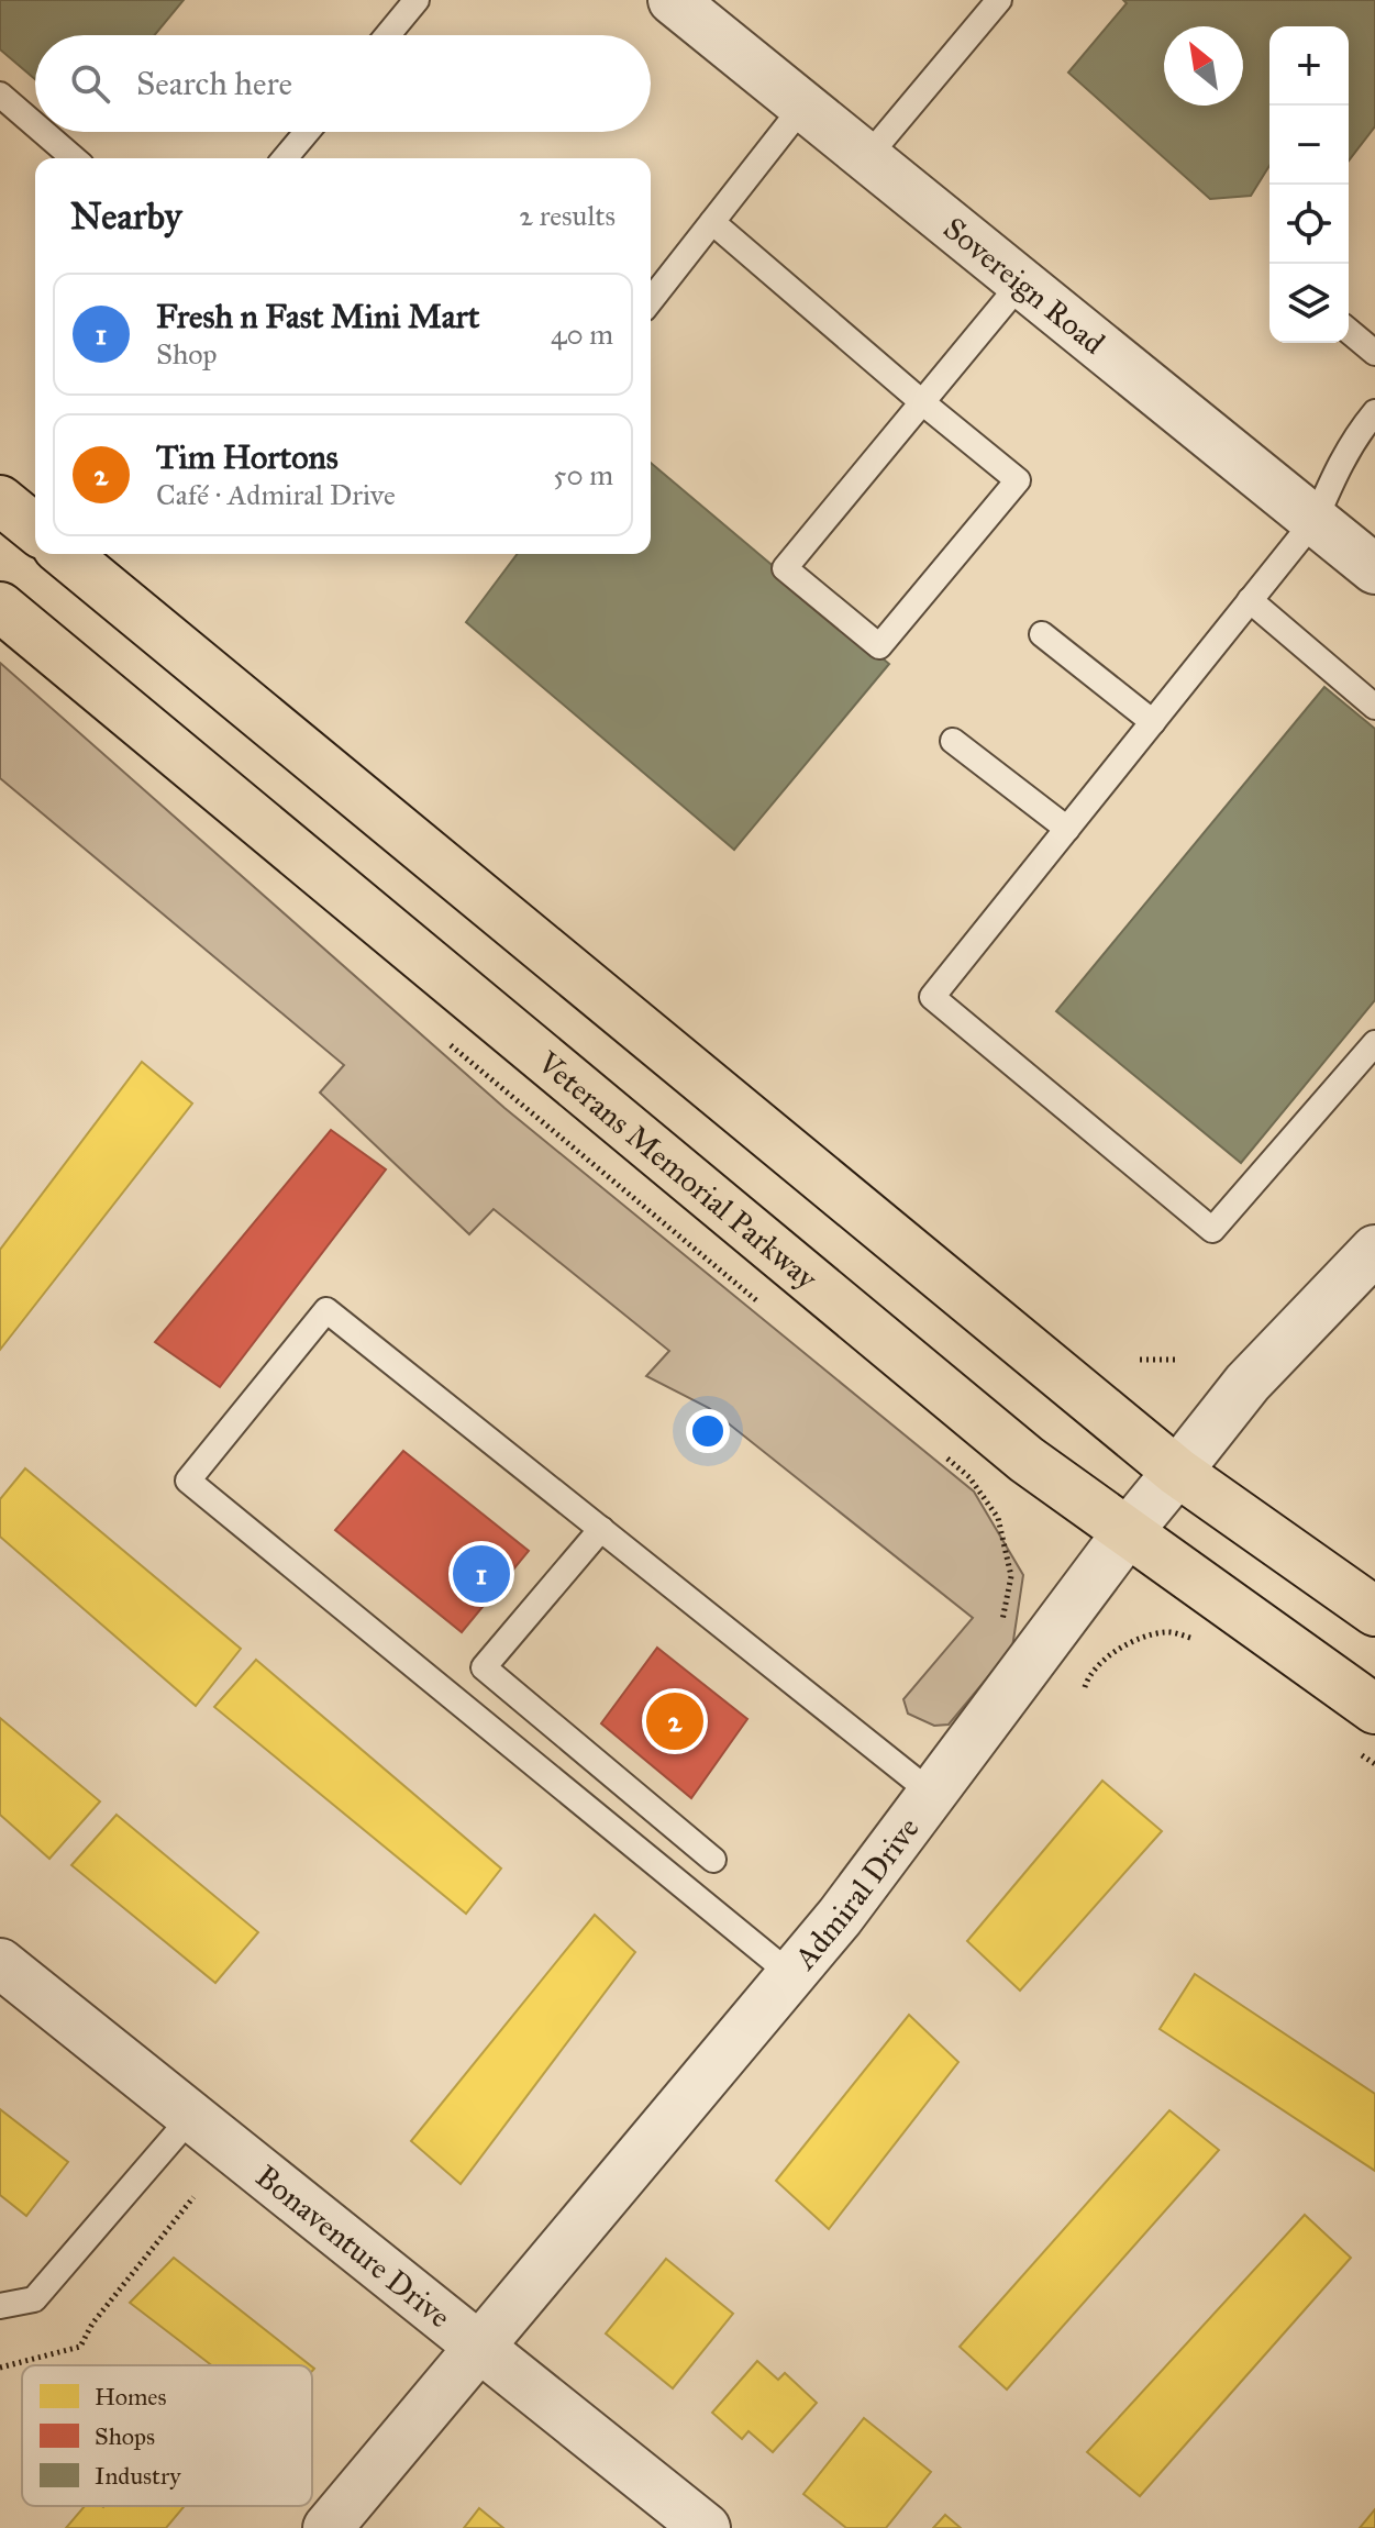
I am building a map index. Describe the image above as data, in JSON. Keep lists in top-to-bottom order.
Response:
{
  "streets": {
    "highway": ["Veterans Memorial Parkway"],
    "street": ["Sovereign Road", "Admiral Drive", "Bonaventure Drive"]
  },
  "crossings": [
    ["Veterans Memorial Parkway", "Admiral Drive"],
    ["Admiral Drive", "Bonaventure Drive"]
  ],
  "legend": ["Homes", "Shops", "Industry"],
  "north": "top left",
  "page": {
    "map_buttons": ["+", "−"],
    "search": "Search here",
    "heading": ["Nearby", "2 results"],
    "list": [
      {
        "mark": "1",
        "name": "Fresh n Fast Mini Mart",
        "note": "Shop",
        "value": "40 m"
      },
      {
        "mark": "2",
        "name": "Tim Hortons",
        "note": "Café · Admiral Drive",
        "value": "50 m"
      }
    ],
    "pins": ["1", "2"]
  }
}
